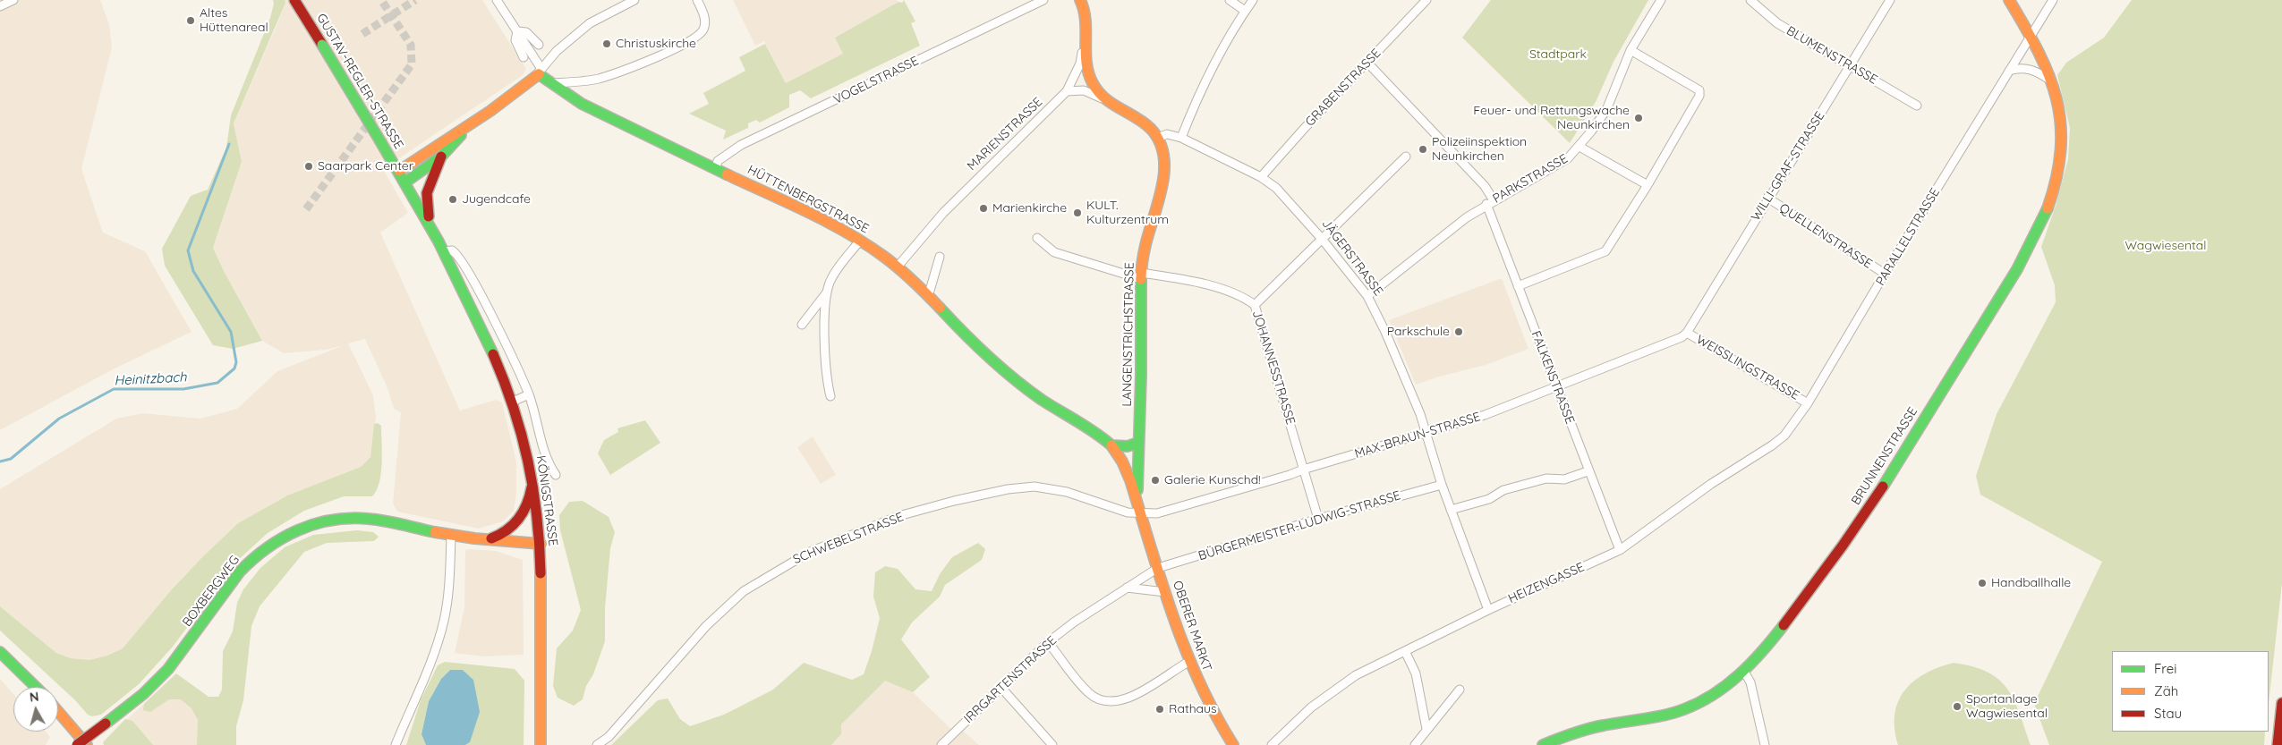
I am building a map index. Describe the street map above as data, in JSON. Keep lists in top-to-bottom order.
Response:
{
  "streets": {
    "street": [
      "BLUMENSTRASSE",
      "VOGELSTRASSE",
      "GUSTAV-REGLER-STRASSE",
      "GRABENSTRASSE",
      "MARIENSTRASSE",
      "WILLI-GRAF-STRASSE",
      "PARKSTRASSE",
      "HÜTTENBERGSTRASSE",
      "QUELLENSTRASSE",
      "PARALLELSTRASSE",
      "JÄGERSTRASSE",
      "LANGENSTRICHSTRASSE",
      "JOHANNESSTRASSE",
      "WEISSLINGSTRASSE",
      "FALKENSTRASSE",
      "MAX-BRAUN-STRASSE",
      "BRUNNENSTRASSE",
      "KÖNIGSTRASSE",
      "BÜRGERMEISTER-LUDWIG-STRASSE",
      "SCHWEBELSTRASSE",
      "HEIZENGASSE",
      "BOXBERGWEG",
      "OBERER MARKT",
      "IRRGARTENSTRASSE"
    ]
  },
  "crossings": [
    ["BLUMENSTRASSE", "WILLI-GRAF-STRASSE"],
    ["VOGELSTRASSE", "HÜTTENBERGSTRASSE"],
    ["GUSTAV-REGLER-STRASSE", "KÖNIGSTRASSE"],
    ["GRABENSTRASSE", "JÄGERSTRASSE"],
    ["GRABENSTRASSE", "FALKENSTRASSE"],
    ["MARIENSTRASSE", "HÜTTENBERGSTRASSE"],
    ["WILLI-GRAF-STRASSE", "QUELLENSTRASSE"],
    ["WILLI-GRAF-STRASSE", "WEISSLINGSTRASSE"],
    ["WILLI-GRAF-STRASSE", "MAX-BRAUN-STRASSE"],
    ["PARKSTRASSE", "JÄGERSTRASSE"],
    ["PARKSTRASSE", "FALKENSTRASSE"],
    ["HÜTTENBERGSTRASSE", "LANGENSTRICHSTRASSE"],
    ["HÜTTENBERGSTRASSE", "MAX-BRAUN-STRASSE"],
    ["HÜTTENBERGSTRASSE", "SCHWEBELSTRASSE"],
    ["HÜTTENBERGSTRASSE", "OBERER MARKT"],
    ["QUELLENSTRASSE", "PARALLELSTRASSE"],
    ["PARALLELSTRASSE", "WEISSLINGSTRASSE"],
    ["PARALLELSTRASSE", "BRUNNENSTRASSE"],
    ["PARALLELSTRASSE", "HEIZENGASSE"],
    ["JÄGERSTRASSE", "LANGENSTRICHSTRASSE"],
    ["JÄGERSTRASSE", "MAX-BRAUN-STRASSE"],
    ["JÄGERSTRASSE", "BÜRGERMEISTER-LUDWIG-STRASSE"],
    ["JÄGERSTRASSE", "HEIZENGASSE"],
    ["LANGENSTRICHSTRASSE", "JOHANNESSTRASSE"],
    ["LANGENSTRICHSTRASSE", "MAX-BRAUN-STRASSE"],
    ["LANGENSTRICHSTRASSE", "SCHWEBELSTRASSE"],
    ["LANGENSTRICHSTRASSE", "OBERER MARKT"],
    ["JOHANNESSTRASSE", "MAX-BRAUN-STRASSE"],
    ["JOHANNESSTRASSE", "BÜRGERMEISTER-LUDWIG-STRASSE"],
    ["WEISSLINGSTRASSE", "MAX-BRAUN-STRASSE"],
    ["WEISSLINGSTRASSE", "HEIZENGASSE"],
    ["FALKENSTRASSE", "MAX-BRAUN-STRASSE"],
    ["FALKENSTRASSE", "HEIZENGASSE"],
    ["MAX-BRAUN-STRASSE", "SCHWEBELSTRASSE"],
    ["MAX-BRAUN-STRASSE", "OBERER MARKT"],
    ["KÖNIGSTRASSE", "BOXBERGWEG"],
    ["BÜRGERMEISTER-LUDWIG-STRASSE", "OBERER MARKT"],
    ["BÜRGERMEISTER-LUDWIG-STRASSE", "IRRGARTENSTRASSE"],
    ["SCHWEBELSTRASSE", "OBERER MARKT"],
    ["OBERER MARKT", "IRRGARTENSTRASSE"]
  ],
  "water": ["Heinitzbach"],
  "parks": ["Stadtpark", "Wagwiesental"],
  "places": [
    "Altes Hüttenareal",
    "Christuskirche",
    "Feuer- und Rettungswache Neunkirchen",
    "Polizeiinspektion Neunkirchen",
    "Saarpark Center",
    "Jugendcafe",
    "Marienkirche",
    "KULT. Kulturzentrum",
    "Parkschule",
    "Galerie Kunschd!",
    "Handballhalle",
    "Sportanlage Wagwiesental",
    "Rathaus"
  ],
  "legend": ["Frei", "Zäh", "Stau"],
  "north": "top"
}
